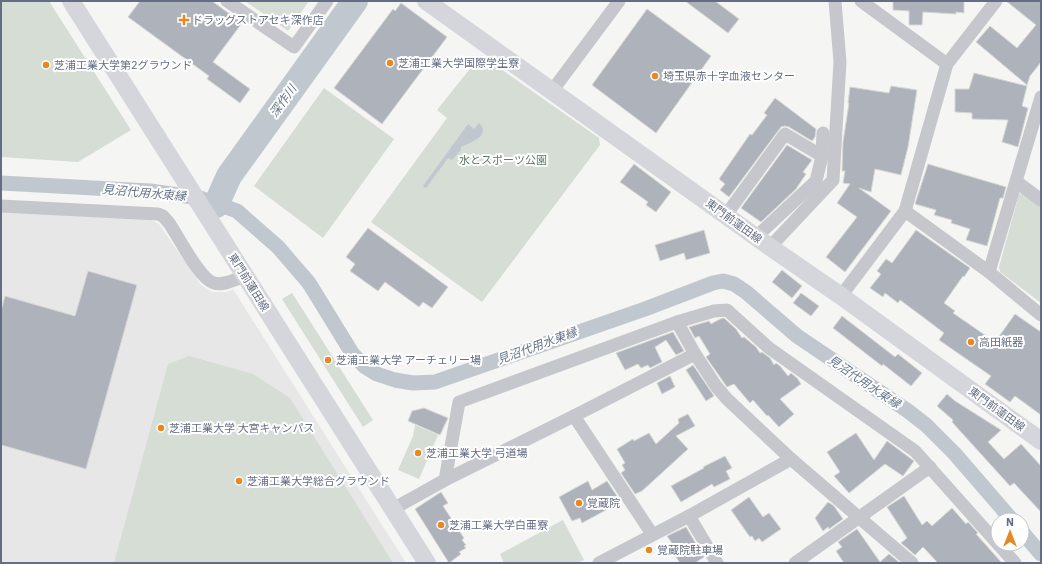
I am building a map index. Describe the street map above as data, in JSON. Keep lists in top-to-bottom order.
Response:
{
  "streets": {
    "main road": ["東門前蓮田線"]
  },
  "water": ["深作川", "見沼代用水東縁"],
  "parks": ["水とスポーツ公園"],
  "places": {
    "health": ["ドラッグストアセキ深作店"],
    "other": [
      "芝浦工業大学国際学生寮",
      "芝浦工業大学第2グラウンド",
      "埼玉県赤十字血液センター",
      "高田紙器",
      "芝浦工業大学 アーチェリー場",
      "芝浦工業大学 大宮キャンパス",
      "芝浦工業大学 弓道場",
      "芝浦工業大学総合グラウンド",
      "覚蔵院",
      "芝浦工業大学白亜寮",
      "覚蔵院駐車場"
    ]
  },
  "north": "top"
}
